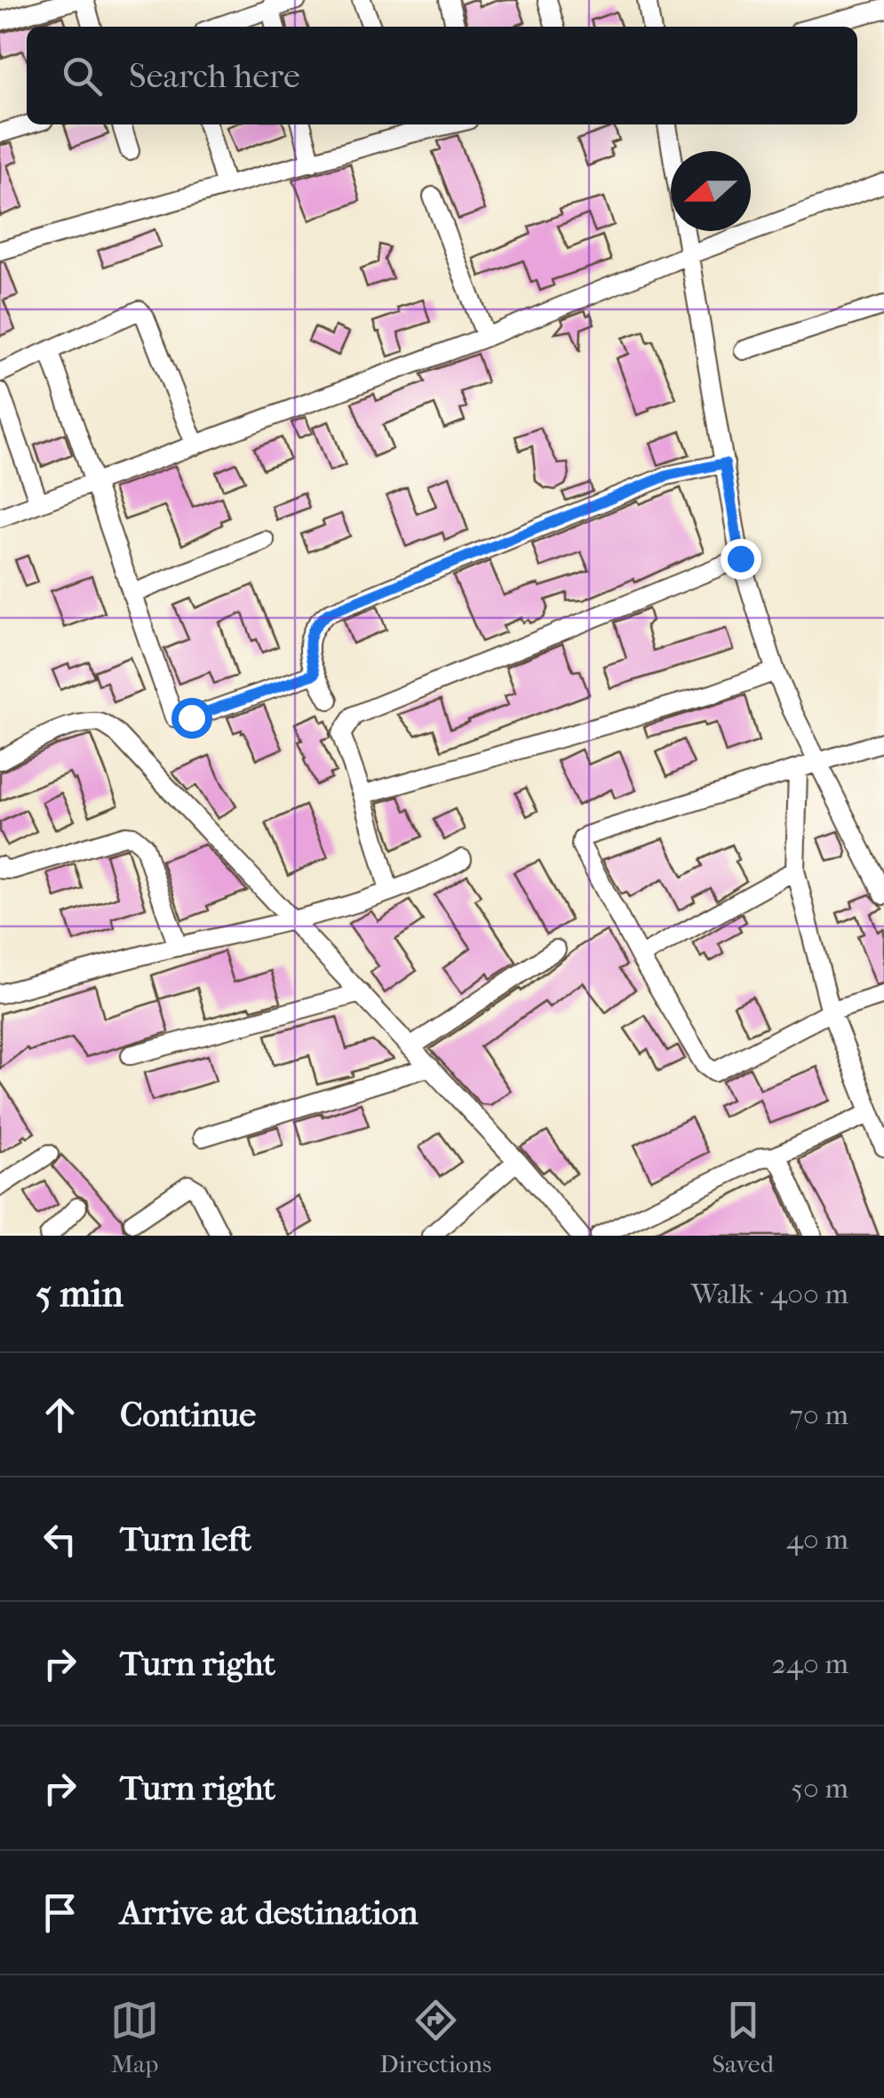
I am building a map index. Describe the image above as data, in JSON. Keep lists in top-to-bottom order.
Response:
{
  "north": "left",
  "page": {
    "search": "Search here",
    "heading": ["5 min", "Walk · 400 m"],
    "list": [
      ["Continue", "70 m"],
      ["Turn left", "40 m"],
      ["Turn right", "240 m"],
      ["Turn right", "50 m"],
      "Arrive at destination"
    ],
    "nav": ["Map", "Directions", "Saved"]
  }
}
